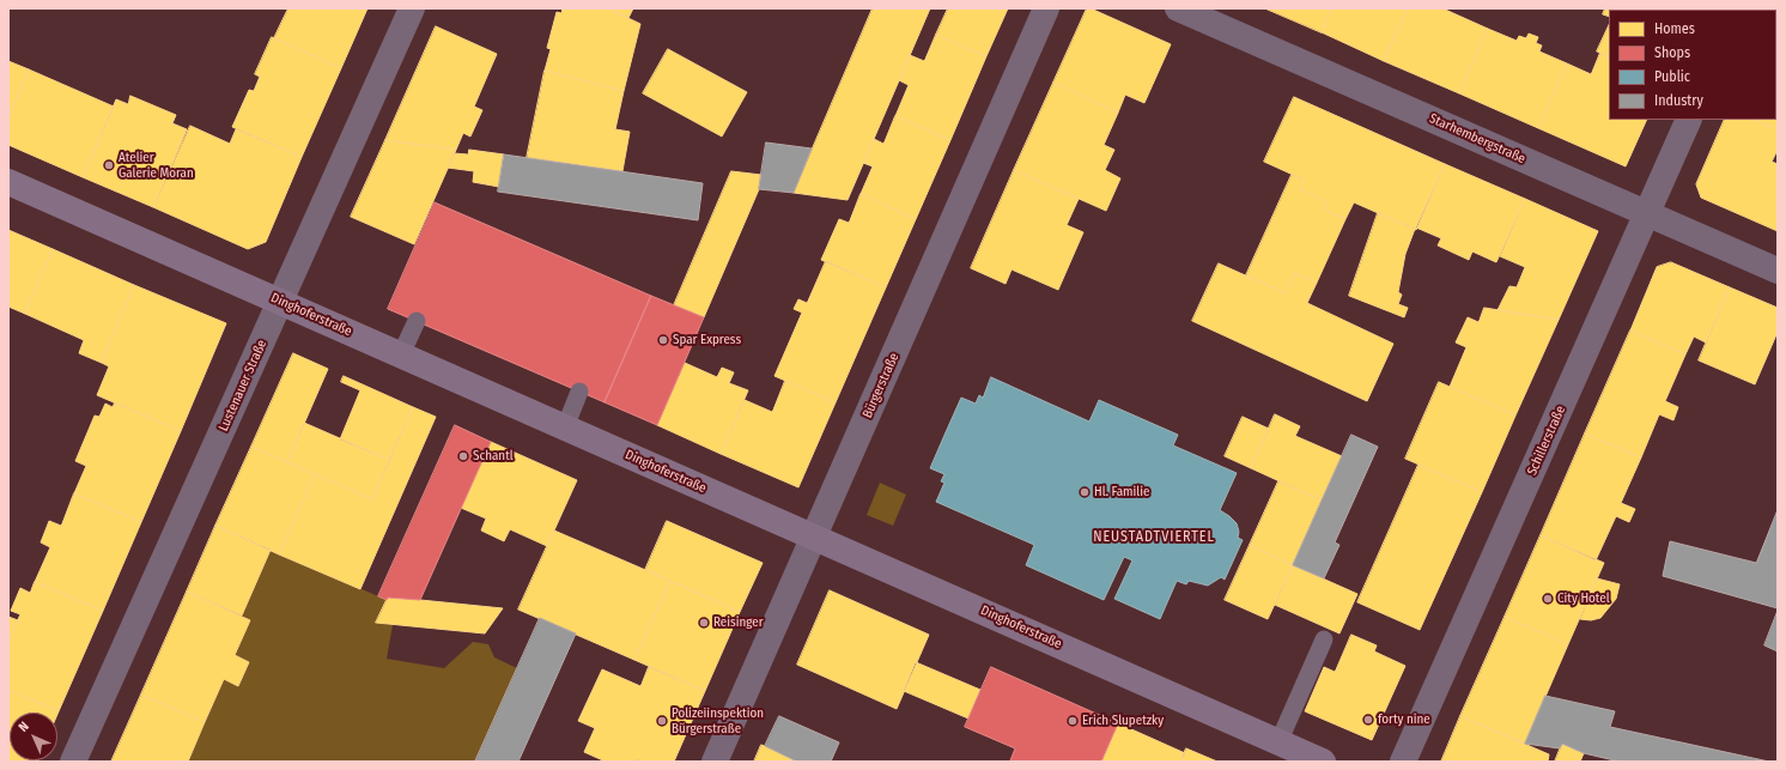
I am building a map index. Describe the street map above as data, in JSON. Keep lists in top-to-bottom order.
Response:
{
  "streets": {
    "main road": ["Dinghoferstraße"],
    "street": [
      "Starhembergstraße",
      "Lustenauer Straße",
      "Bürgerstraße",
      "Schillerstraße"
    ]
  },
  "crossings": [
    ["Starhembergstraße", "Schillerstraße"],
    ["Dinghoferstraße", "Lustenauer Straße"],
    ["Dinghoferstraße", "Bürgerstraße"]
  ],
  "districts": ["NEUSTADTVIERTEL"],
  "places": [
    "Atelier Galerie Moran",
    "Spar Express",
    "Schantl",
    "Hl. Familie",
    "City Hotel",
    "Reisinger",
    "forty nine",
    "Polizeiinspektion Bürgerstraße",
    "Erich Slupetzky"
  ],
  "legend": [
    "Homes",
    "Shops",
    "Public",
    "Industry"
  ],
  "north": "top left"
}
